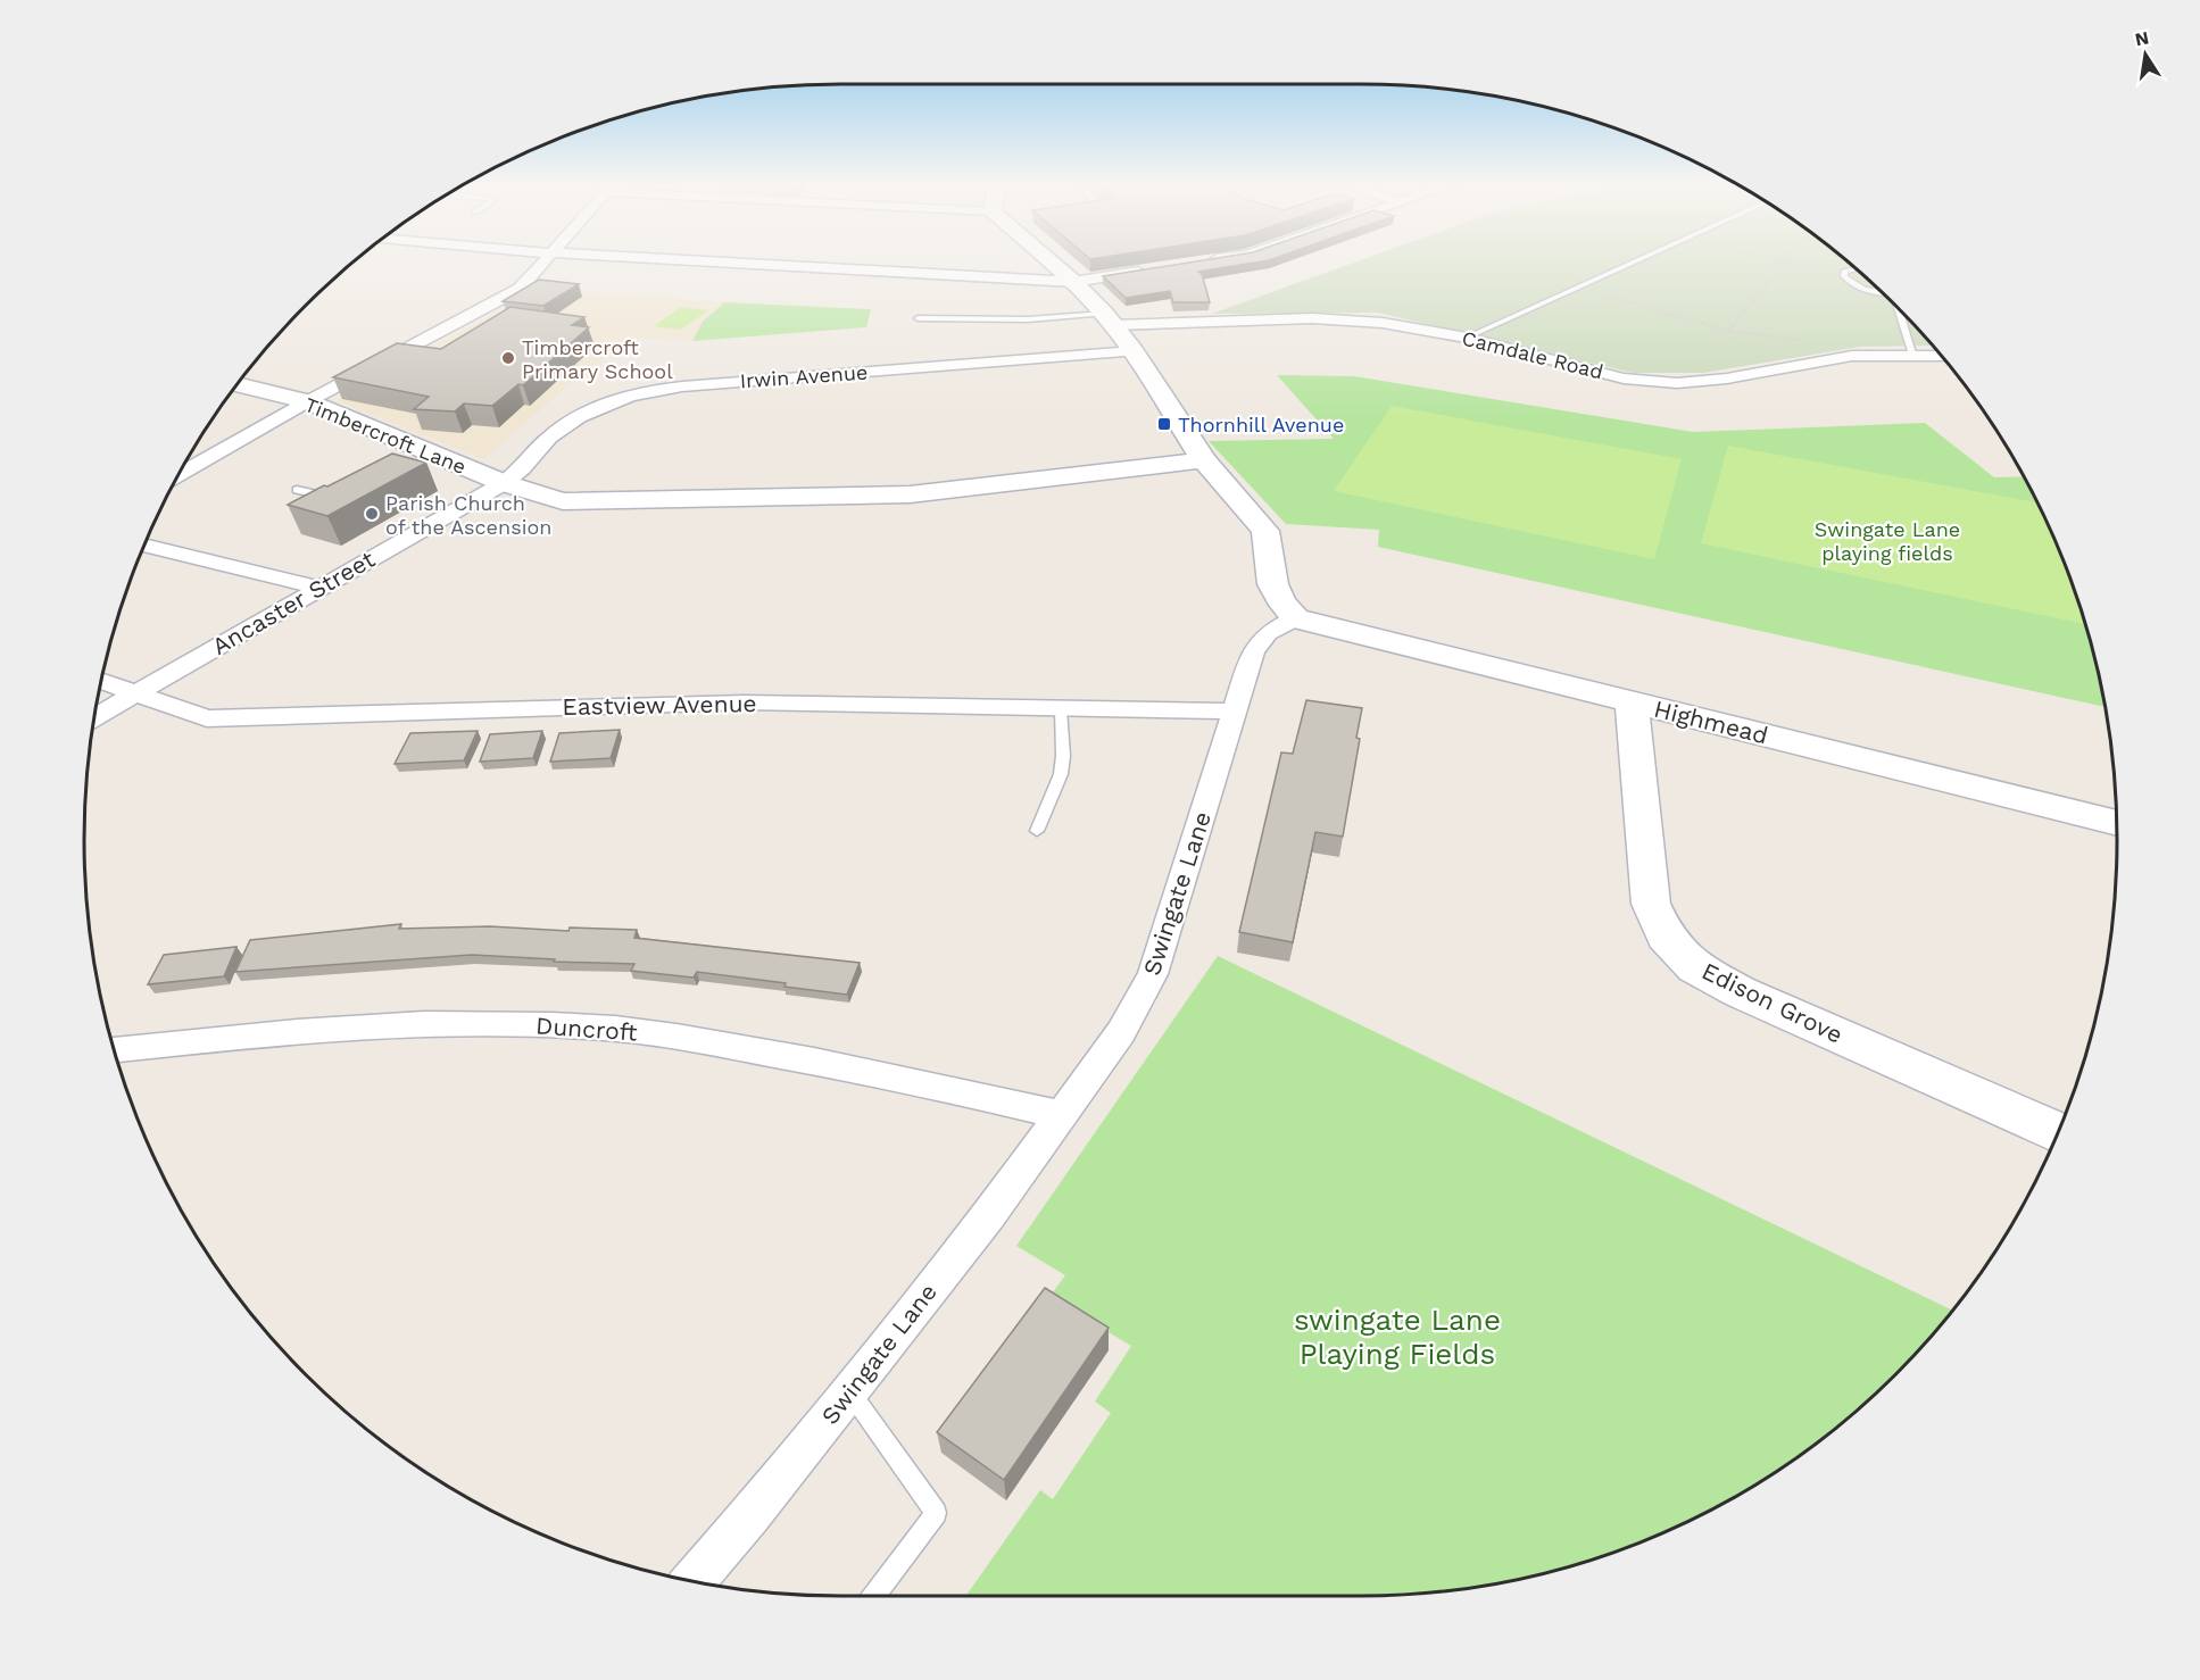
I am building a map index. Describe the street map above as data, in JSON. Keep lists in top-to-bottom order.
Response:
{
  "streets": {
    "street": [
      "Camdale Road",
      "Irwin Avenue",
      "Timbercroft Lane",
      "Ancaster Street",
      "Eastview Avenue",
      "Highmead",
      "Swingate Lane",
      "Edison Grove",
      "Duncroft"
    ]
  },
  "crossings": [
    ["Irwin Avenue", "Timbercroft Lane"],
    ["Irwin Avenue", "Ancaster Street"],
    ["Timbercroft Lane", "Ancaster Street"],
    ["Ancaster Street", "Eastview Avenue"],
    ["Eastview Avenue", "Swingate Lane"],
    ["Highmead", "Swingate Lane"],
    ["Highmead", "Edison Grove"],
    ["Swingate Lane", "Duncroft"]
  ],
  "parks": ["Swingate Lane playing fields", "swingate Lane Playing Fields"],
  "places": {
    "other": ["Timbercroft Primary School", "Parish Church of the Ascension"],
    "transit": ["Thornhill Avenue"]
  },
  "north": "top"
}
